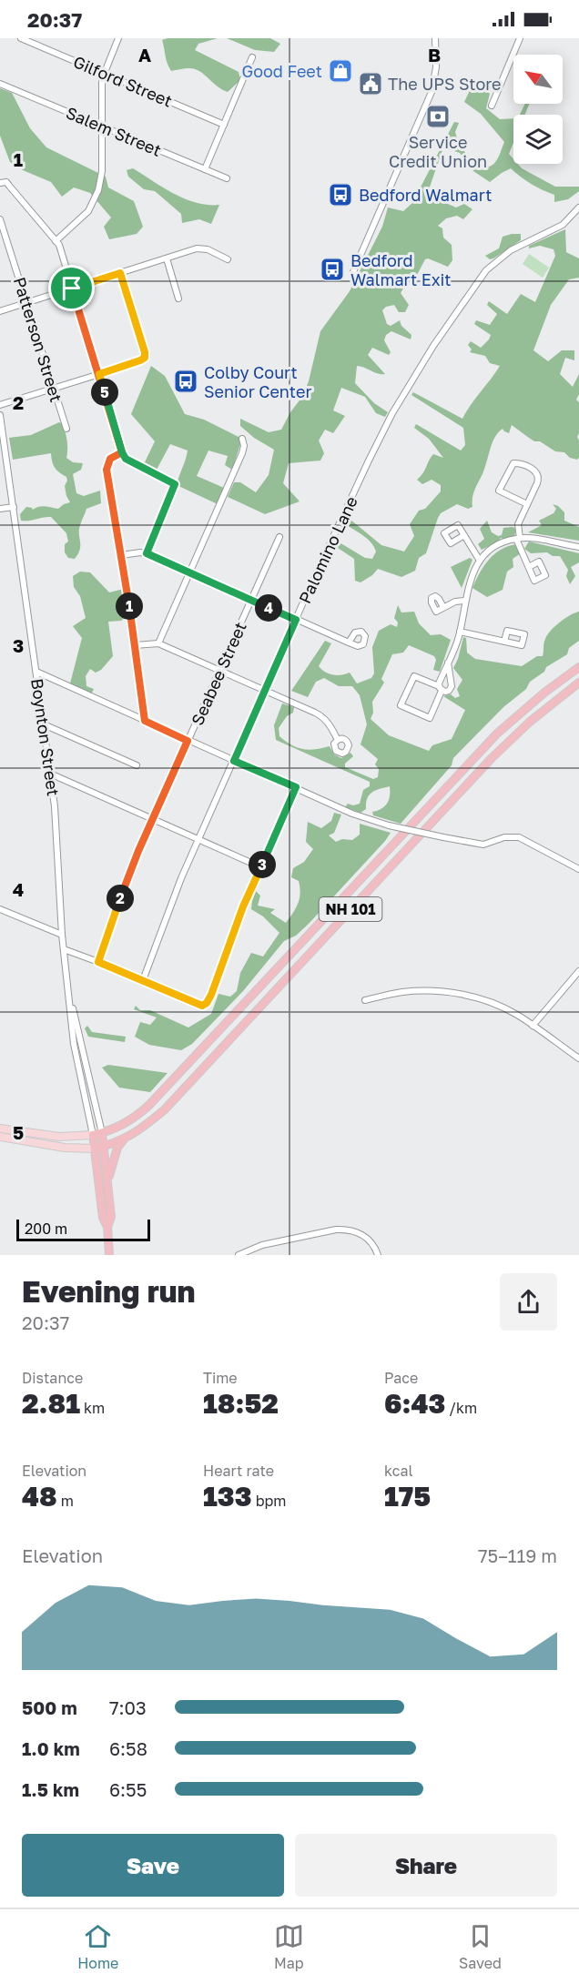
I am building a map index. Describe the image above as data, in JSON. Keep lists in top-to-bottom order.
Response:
{
  "streets": {
    "highway": ["Boynton Street", "NH 101"],
    "street": [
      "Gilford Street",
      "Salem Street",
      "Patterson Street",
      "Palomino Lane",
      "Seabee Street"
    ]
  },
  "crossings": [
    ["Boynton Street", "NH 101"]
  ],
  "places": {
    "shop": ["Good Feet"],
    "public building": ["The UPS Store"],
    "bank": ["Service Credit Union"],
    "bus stop": ["Bedford Walmart", "Bedford Walmart Exit", "Colby Court Senior Center"]
  },
  "scale_bar": "200 m",
  "north": "top left",
  "page": {
    "status": "20:37",
    "pins": [
      "5",
      "1",
      "4",
      "3",
      "2"
    ],
    "scale": "200 m",
    "heading": ["Evening run", "20:37"],
    "stats": [
      ["Distance", "2.81 km"],
      ["Time", "18:52"],
      ["Pace", "6:43 /km"],
      ["Elevation", "48 m"],
      ["Heart rate", "133 bpm"],
      ["kcal", "175"]
    ],
    "chart": ["Elevation", "75–119 m"],
    "list": [
      {
        "name": "500 m",
        "note": "7:03"
      },
      {
        "name": "1.0 km",
        "note": "6:58"
      },
      {
        "name": "1.5 km",
        "note": "6:55"
      }
    ],
    "buttons": ["Save", "Share"],
    "tabs": ["Home", "Map", "Saved"]
  },
  "grid": {
    "columns": ["A", "B"],
    "rows": [
      "1",
      "2",
      "3",
      "4",
      "5"
    ]
  }
}
